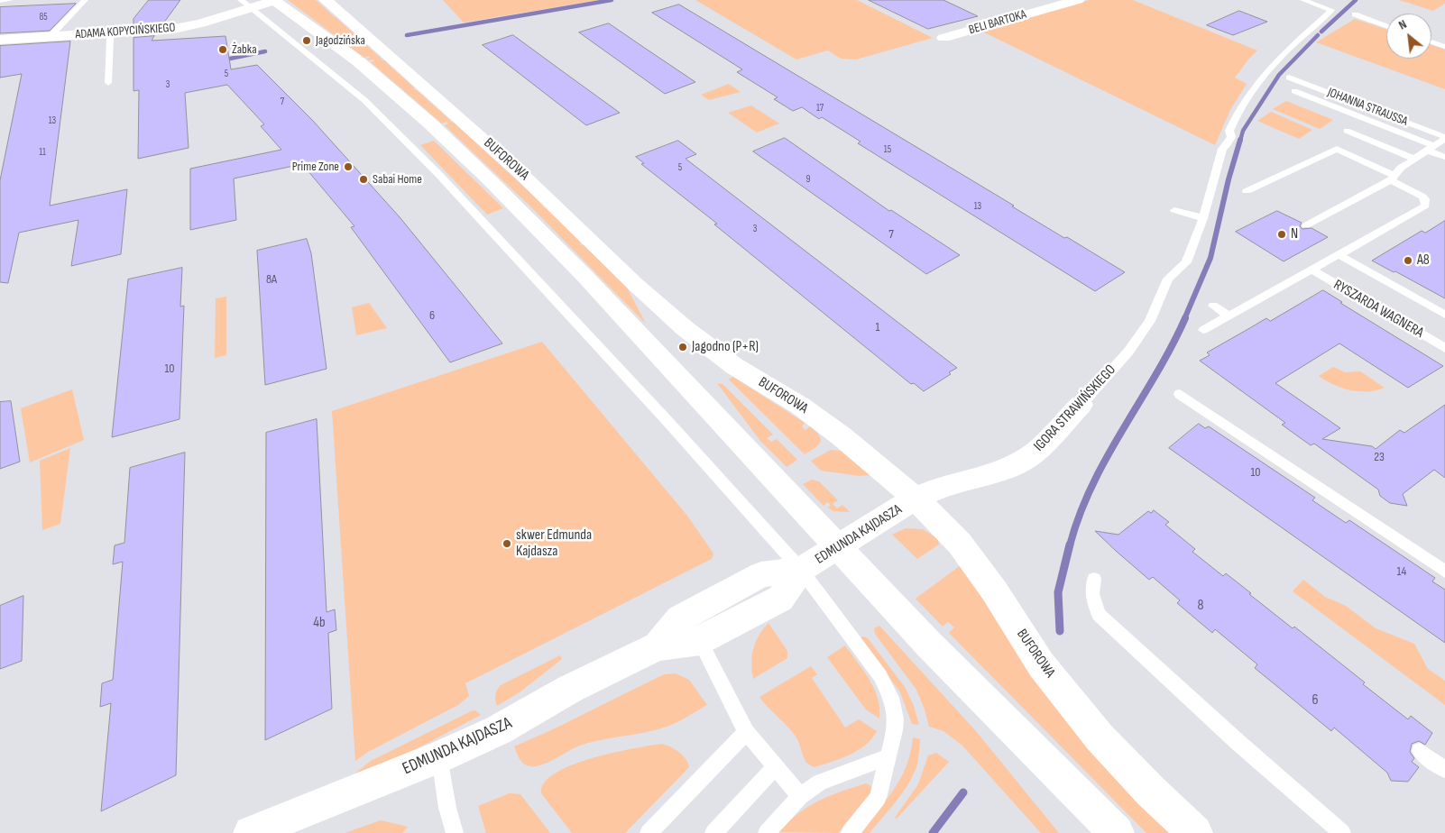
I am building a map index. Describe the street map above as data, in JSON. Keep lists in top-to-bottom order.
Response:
{
  "streets": {
    "street": [
      "BELI BARTOKA",
      "ADAMA KOPYCIŃSKIEGO",
      "BUFOROWA",
      "IGORA STRAWIŃSKIEGO",
      "EDMUNDA KAJDASZA"
    ],
    "lane": ["JOHANNA STRAUSSA", "RYSZARDA WAGNERA"]
  },
  "crossings": [
    ["ADAMA KOPYCIŃSKIEGO", "BUFOROWA"],
    ["BUFOROWA", "IGORA STRAWIŃSKIEGO"],
    ["BUFOROWA", "EDMUNDA KAJDASZA"],
    ["IGORA STRAWIŃSKIEGO", "EDMUNDA KAJDASZA"]
  ],
  "places": [
    "Jagodzińska",
    "Żabka",
    "Prime Zone",
    "Sabai Home",
    "N",
    "A8",
    "Jagodno (P+R)",
    "skwer Edmunda Kajdasza"
  ],
  "house_numbers": [
    "85",
    "5",
    "3",
    "7",
    "17",
    "13",
    "15",
    "11",
    "5",
    "9",
    "13",
    "3",
    "7",
    "8A",
    "6",
    "1",
    "10",
    "23",
    "10",
    "14",
    "8",
    "4b",
    "6"
  ],
  "north": "top left"
}
